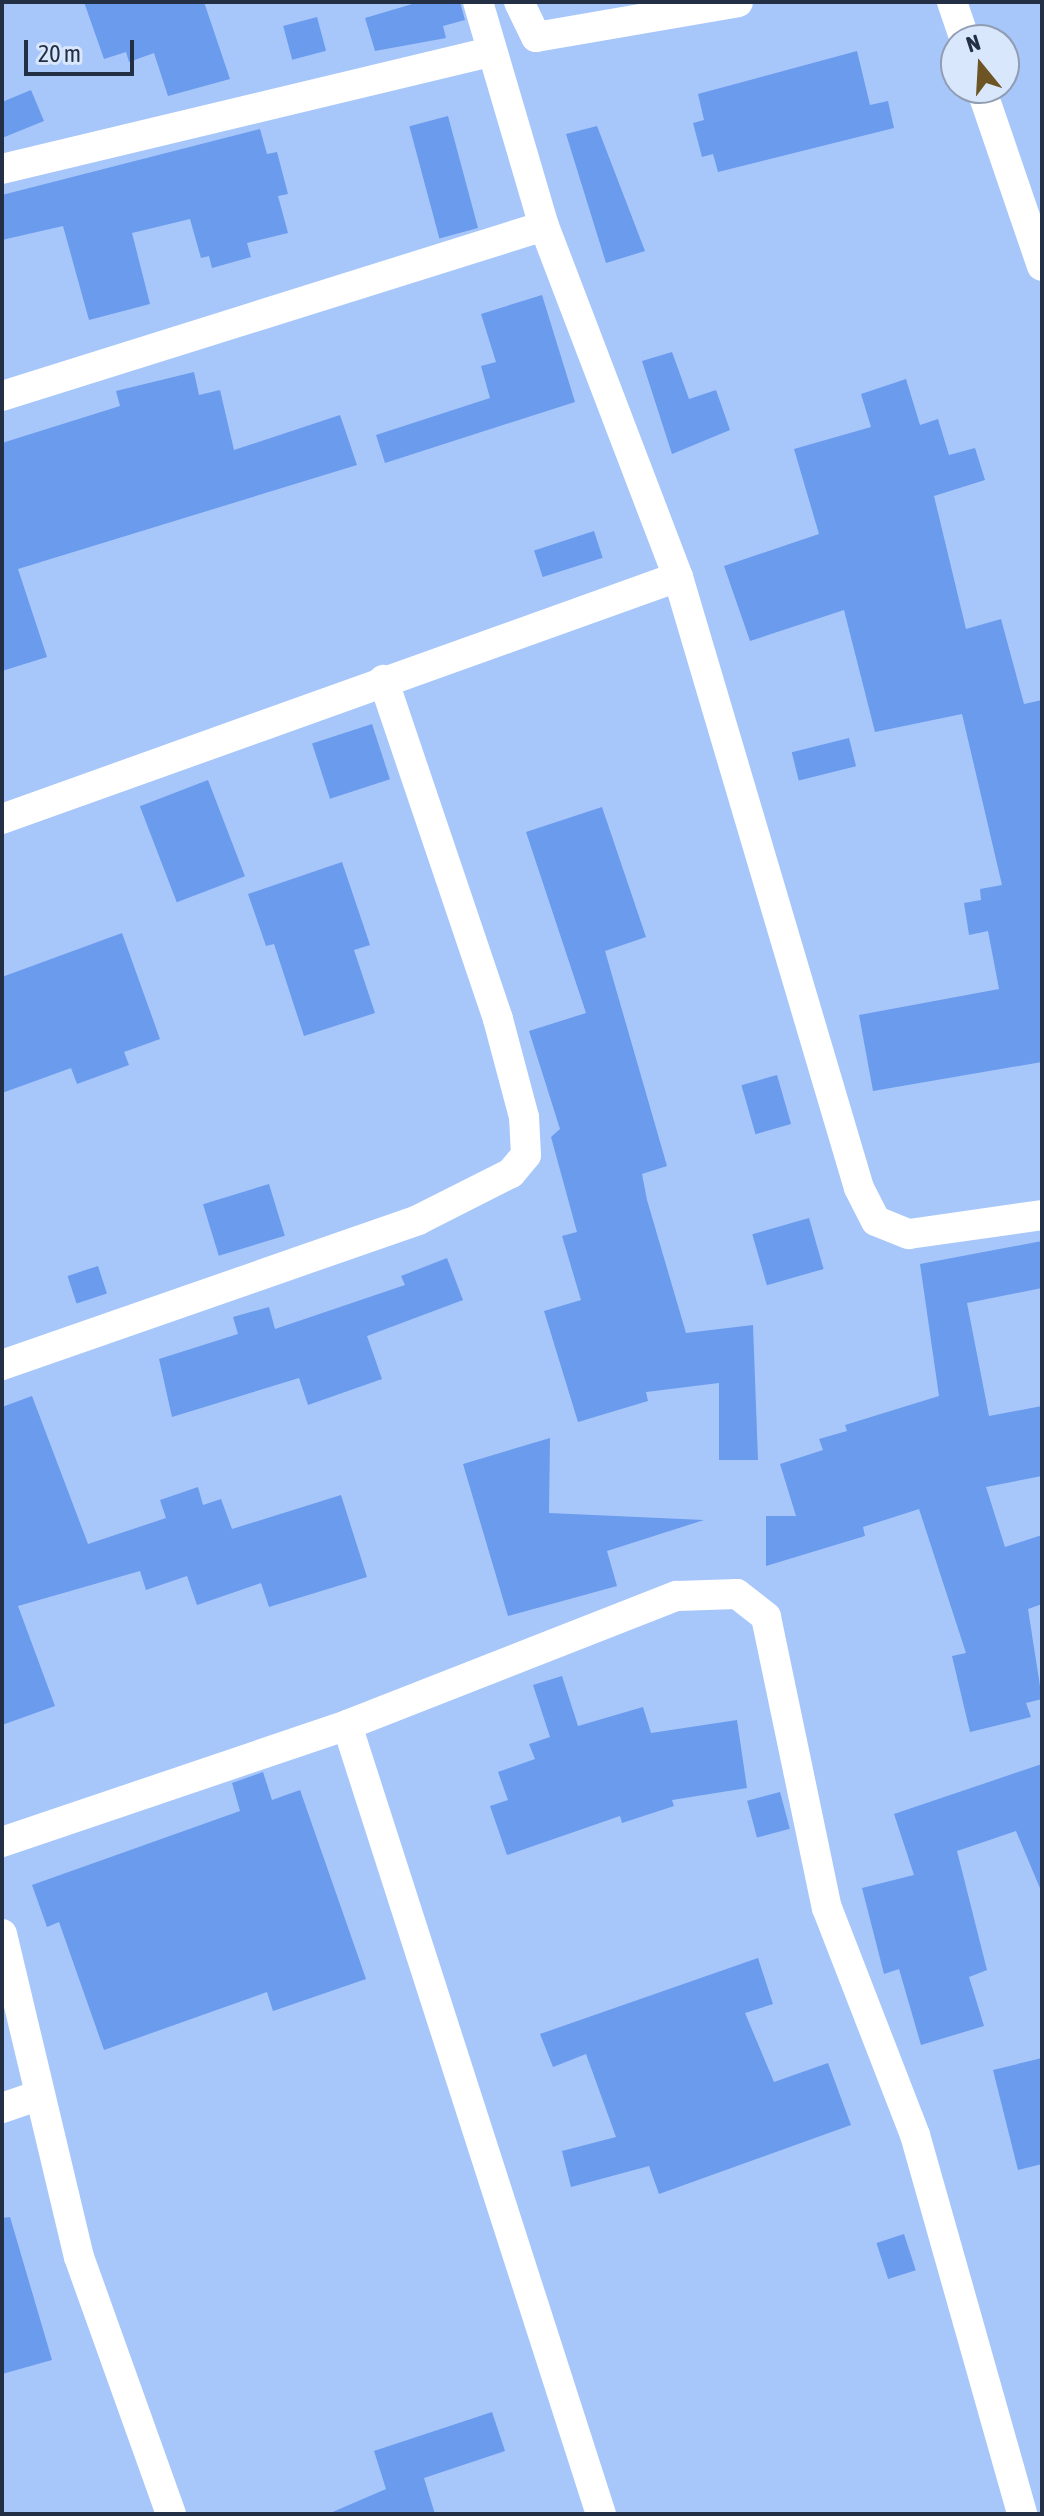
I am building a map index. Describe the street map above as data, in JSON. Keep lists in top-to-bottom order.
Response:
{
  "scale_bar": "20 m",
  "north": "top"
}
